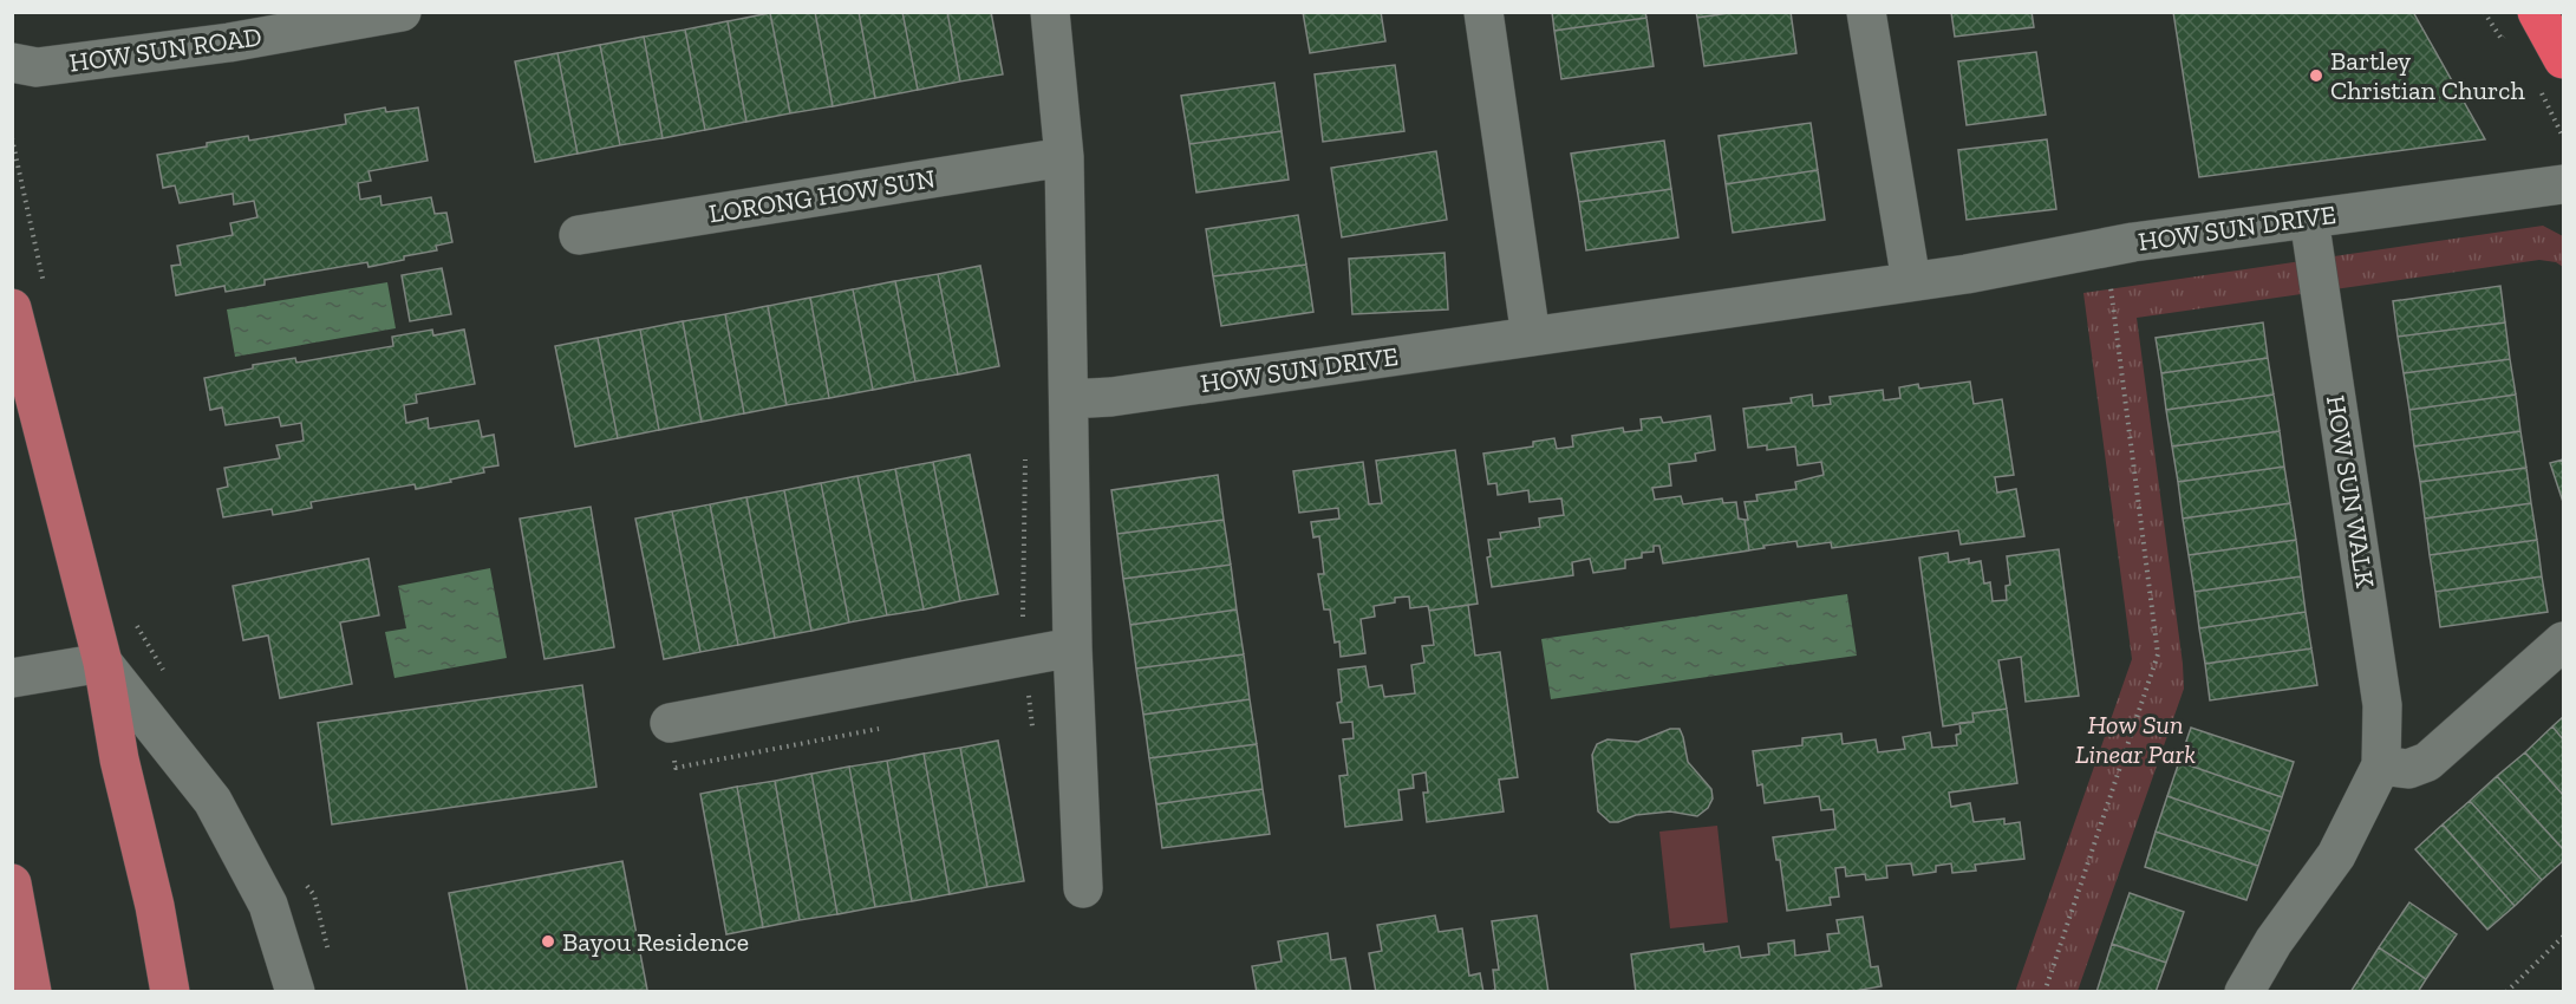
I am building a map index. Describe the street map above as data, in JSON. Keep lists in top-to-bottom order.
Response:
{
  "streets": {
    "street": [
      "HOW SUN ROAD",
      "LORONG HOW SUN",
      "HOW SUN DRIVE",
      "HOW SUN WALK"
    ]
  },
  "crossings": [
    ["HOW SUN DRIVE", "HOW SUN WALK"]
  ],
  "parks": ["How Sun Linear Park"],
  "places": ["Bartley Christian Church", "Bayou Residence"]
}
